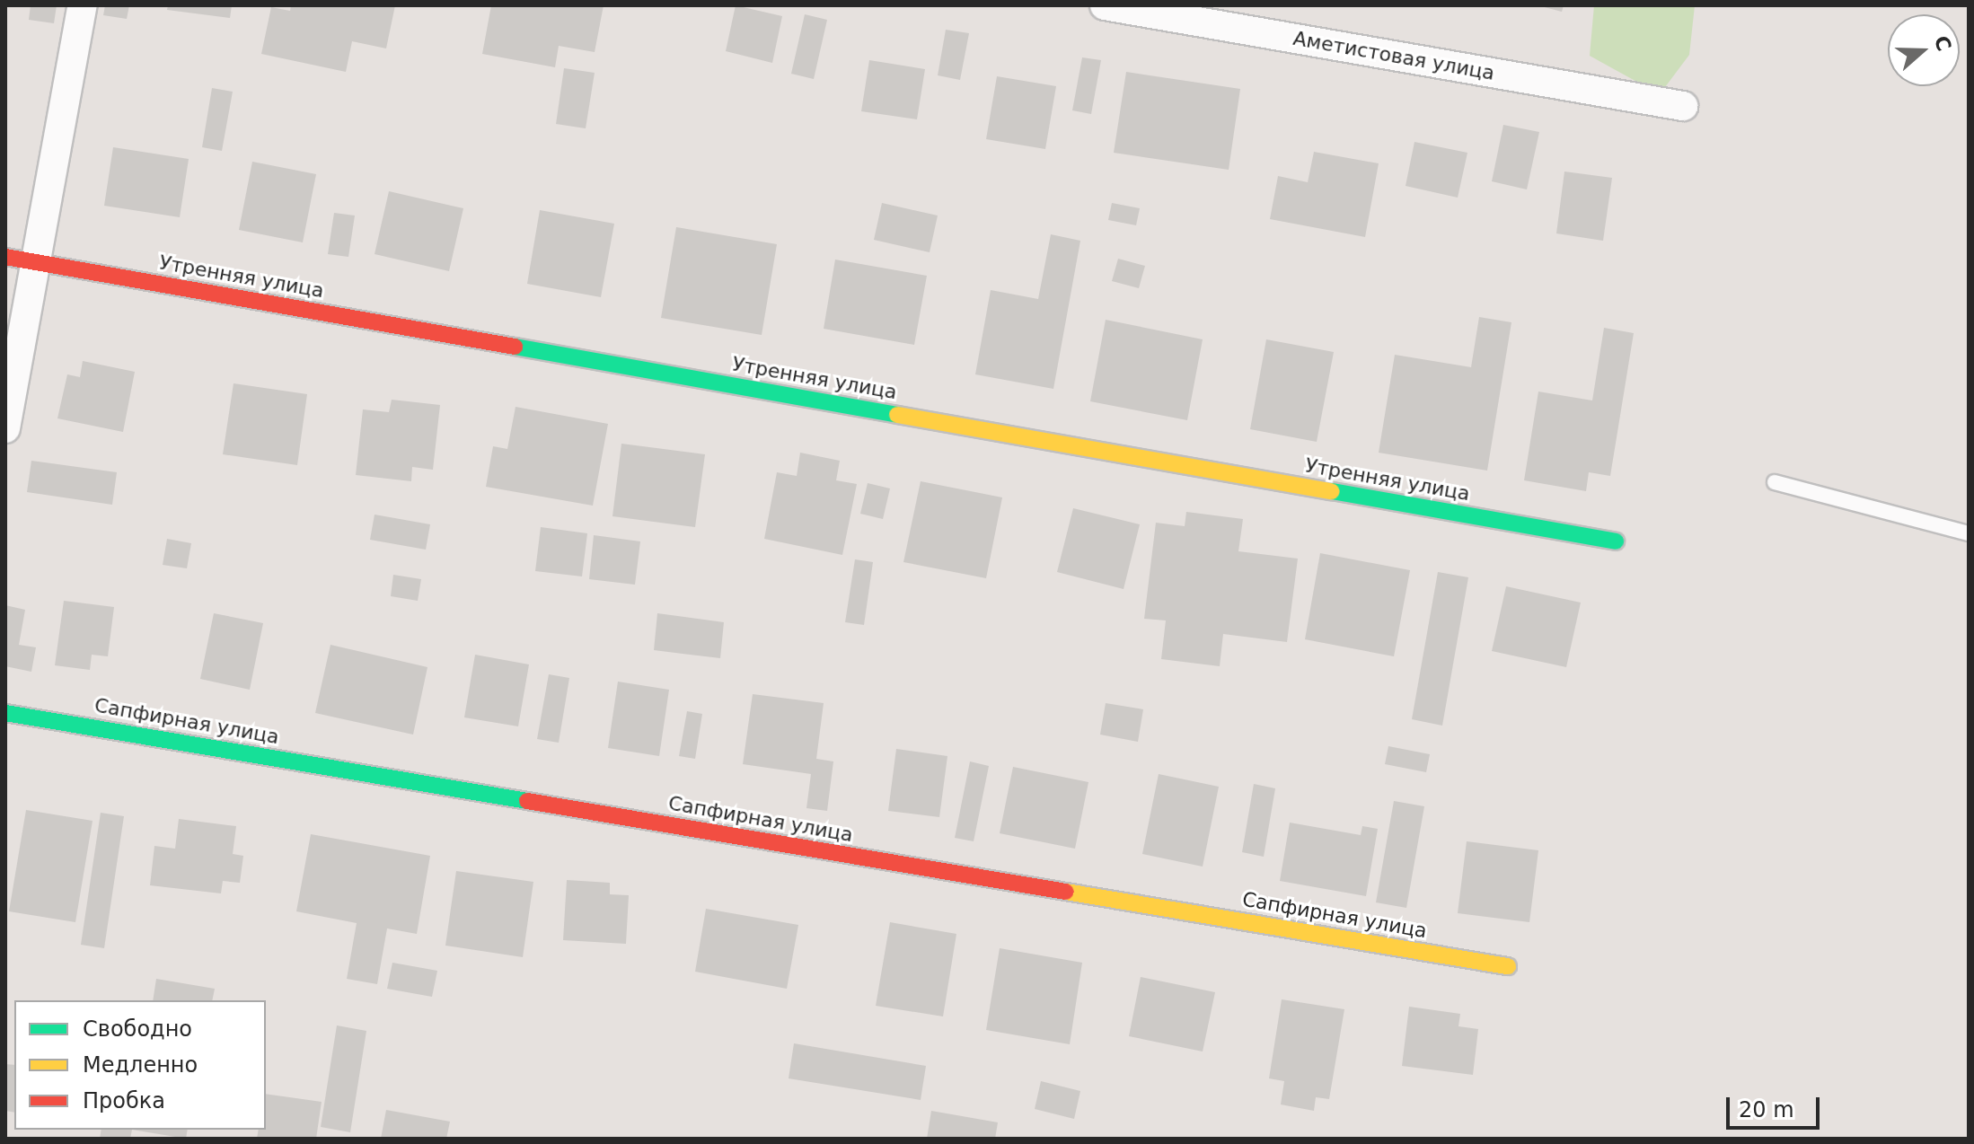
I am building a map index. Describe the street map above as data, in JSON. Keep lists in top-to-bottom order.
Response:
{
  "streets": {
    "street": ["Аметистовая улица", "Утренняя улица", "Сапфирная улица"]
  },
  "legend": ["Свободно", "Медленно", "Пробка"],
  "scale_bar": "20 m",
  "north": "right"
}
